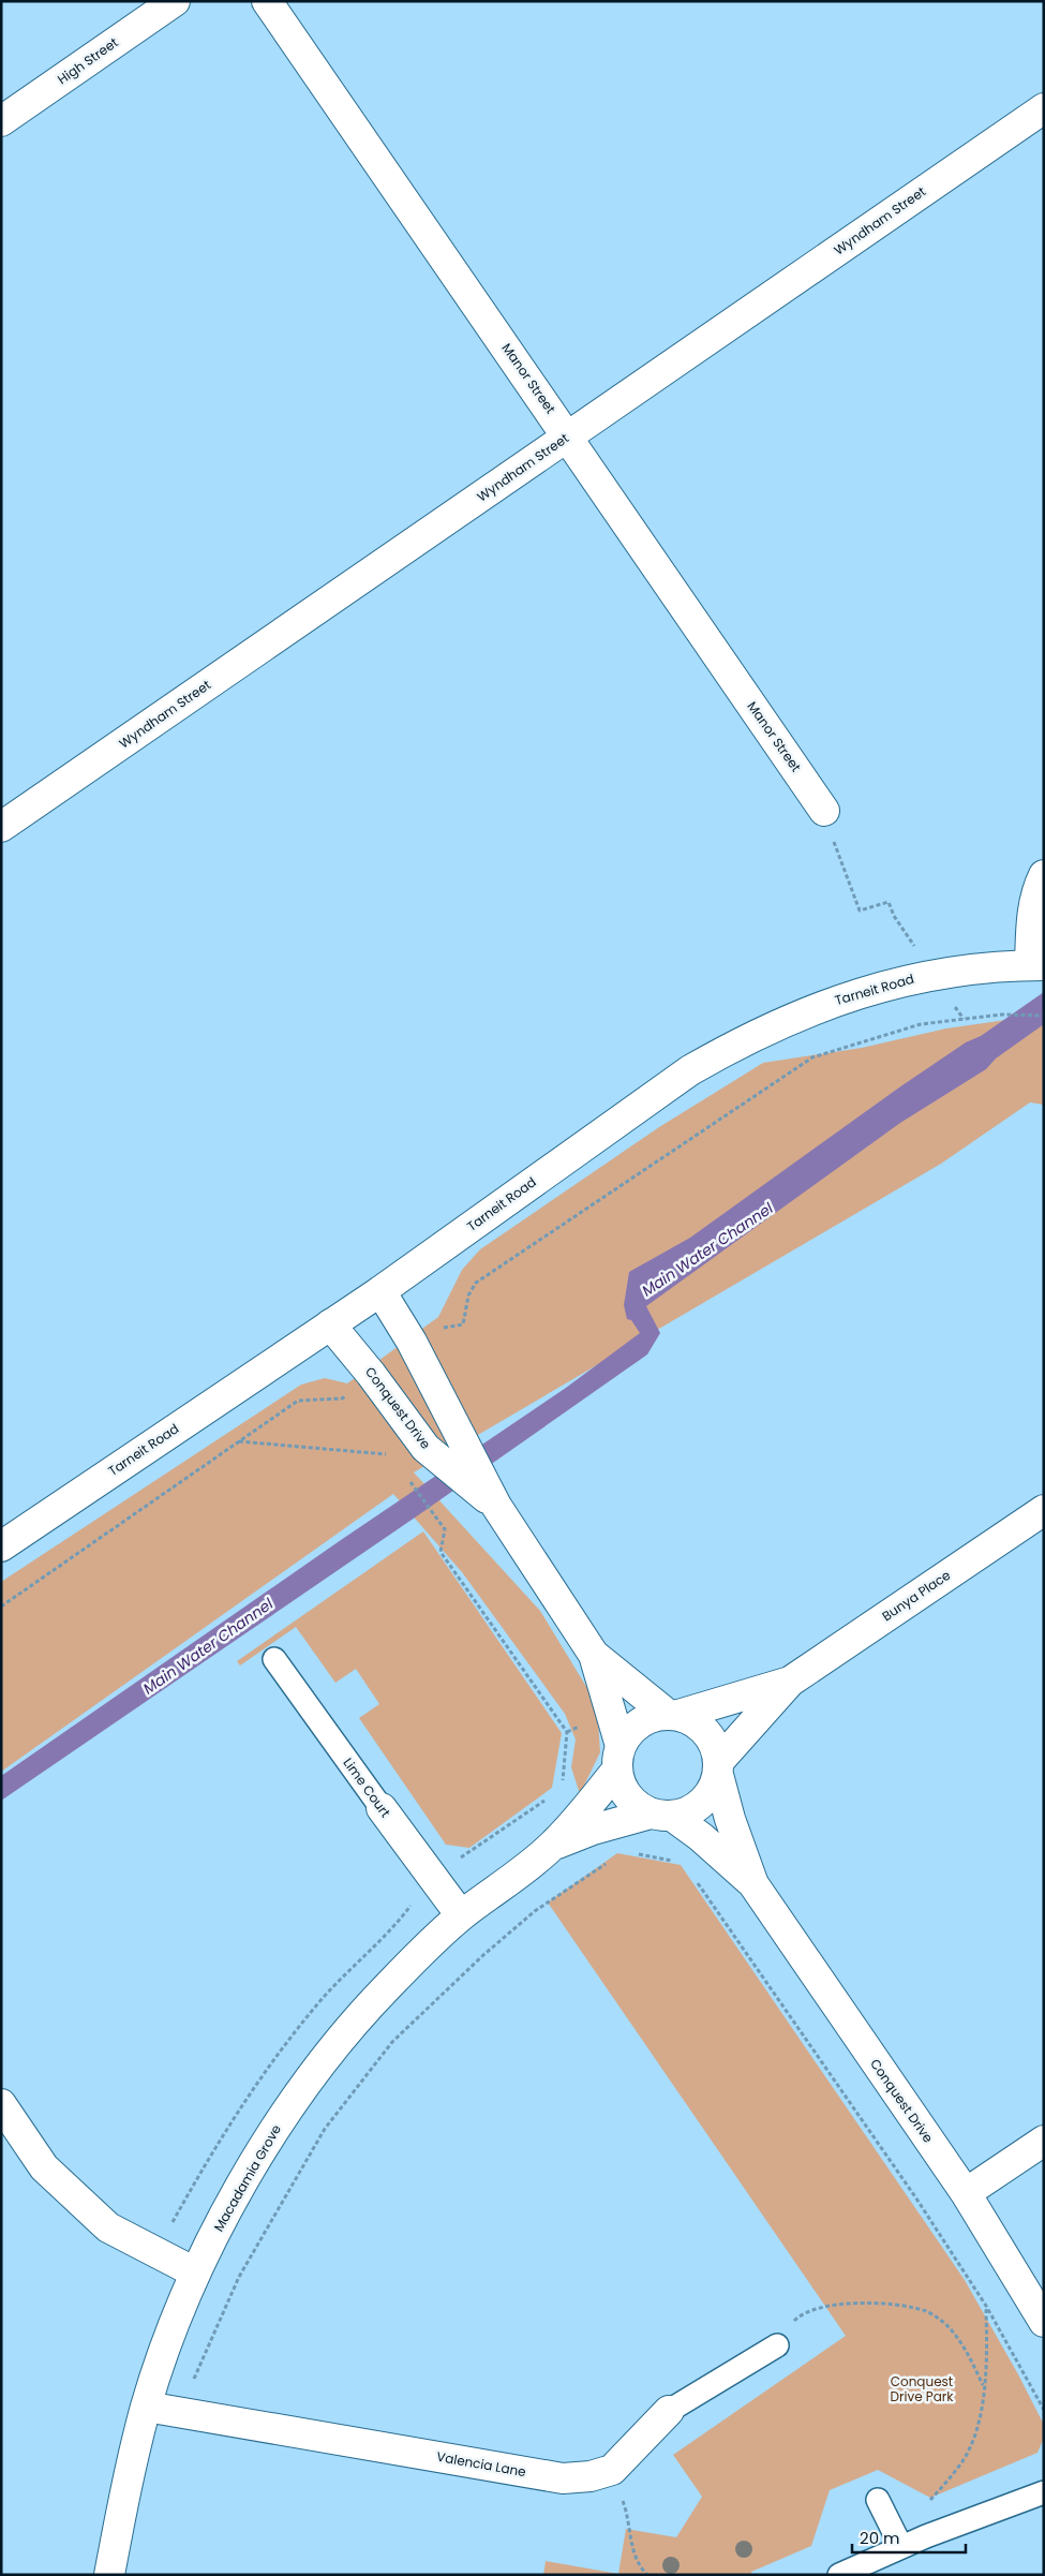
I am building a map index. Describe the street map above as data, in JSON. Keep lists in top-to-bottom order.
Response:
{
  "streets": {
    "street": [
      "High Street",
      "Wyndham Street",
      "Manor Street",
      "Tarneit Road",
      "Conquest Drive",
      "Bunya Place",
      "Lime Court",
      "Macadamia Grove",
      "Valencia Lane"
    ]
  },
  "crossings": [
    ["Wyndham Street", "Manor Street"],
    ["Tarneit Road", "Conquest Drive"],
    ["Conquest Drive", "Bunya Place"],
    ["Conquest Drive", "Macadamia Grove"],
    ["Bunya Place", "Macadamia Grove"],
    ["Lime Court", "Macadamia Grove"],
    ["Macadamia Grove", "Valencia Lane"]
  ],
  "water": ["Main Water Channel"],
  "parks": ["Conquest Drive Park"],
  "scale_bar": "20 m"
}
